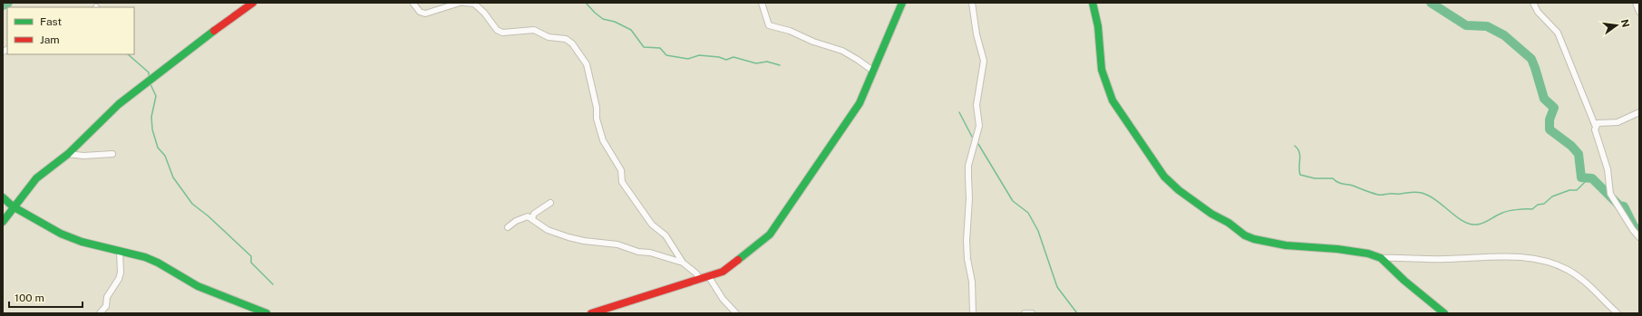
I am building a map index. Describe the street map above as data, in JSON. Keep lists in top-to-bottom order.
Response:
{
  "legend": ["Fast", "Jam"],
  "scale_bar": "100 m",
  "north": "right"
}
